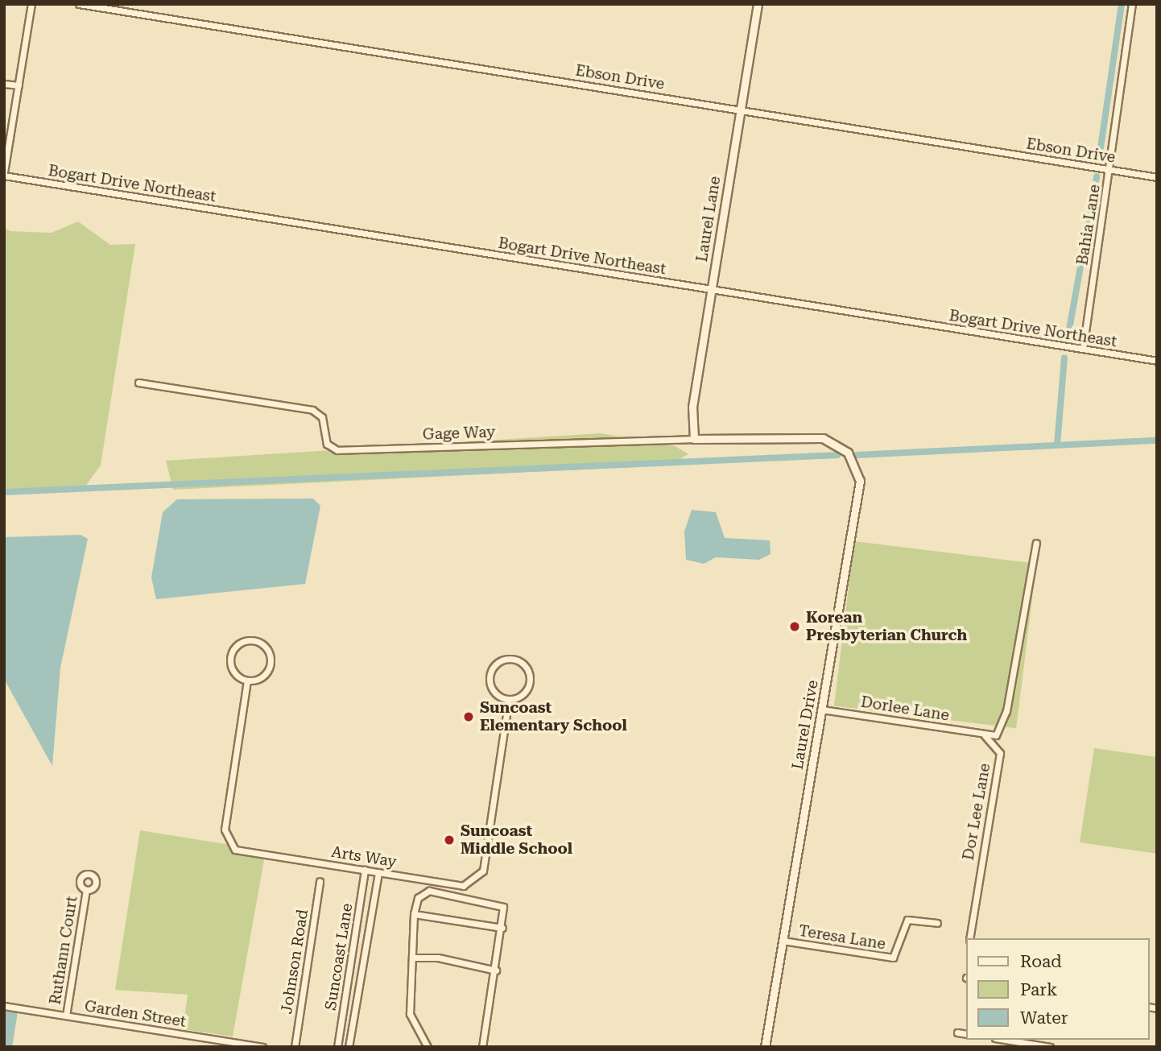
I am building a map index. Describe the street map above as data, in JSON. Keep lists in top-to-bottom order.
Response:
{
  "streets": {
    "street": [
      "Ebson Drive",
      "Bogart Drive Northeast",
      "Laurel Lane",
      "Bahia Lane",
      "Gage Way",
      "Dorlee Lane",
      "Laurel Drive",
      "Dor Lee Lane",
      "Arts Way",
      "Teresa Lane",
      "Ruthann Court",
      "Suncoast Lane",
      "Johnson Road",
      "Garden Street"
    ]
  },
  "crossings": [
    ["Ebson Drive", "Laurel Lane"],
    ["Ebson Drive", "Bahia Lane"],
    ["Bogart Drive Northeast", "Laurel Lane"],
    ["Bogart Drive Northeast", "Bahia Lane"],
    ["Laurel Lane", "Gage Way"],
    ["Gage Way", "Laurel Drive"],
    ["Dorlee Lane", "Laurel Drive"],
    ["Dorlee Lane", "Dor Lee Lane"],
    ["Laurel Drive", "Teresa Lane"],
    ["Arts Way", "Suncoast Lane"],
    ["Ruthann Court", "Garden Street"]
  ],
  "places": ["Korean Presbyterian Church", "Suncoast Elementary School", "Suncoast Middle School"],
  "legend": ["Road", "Park", "Water"]
}
